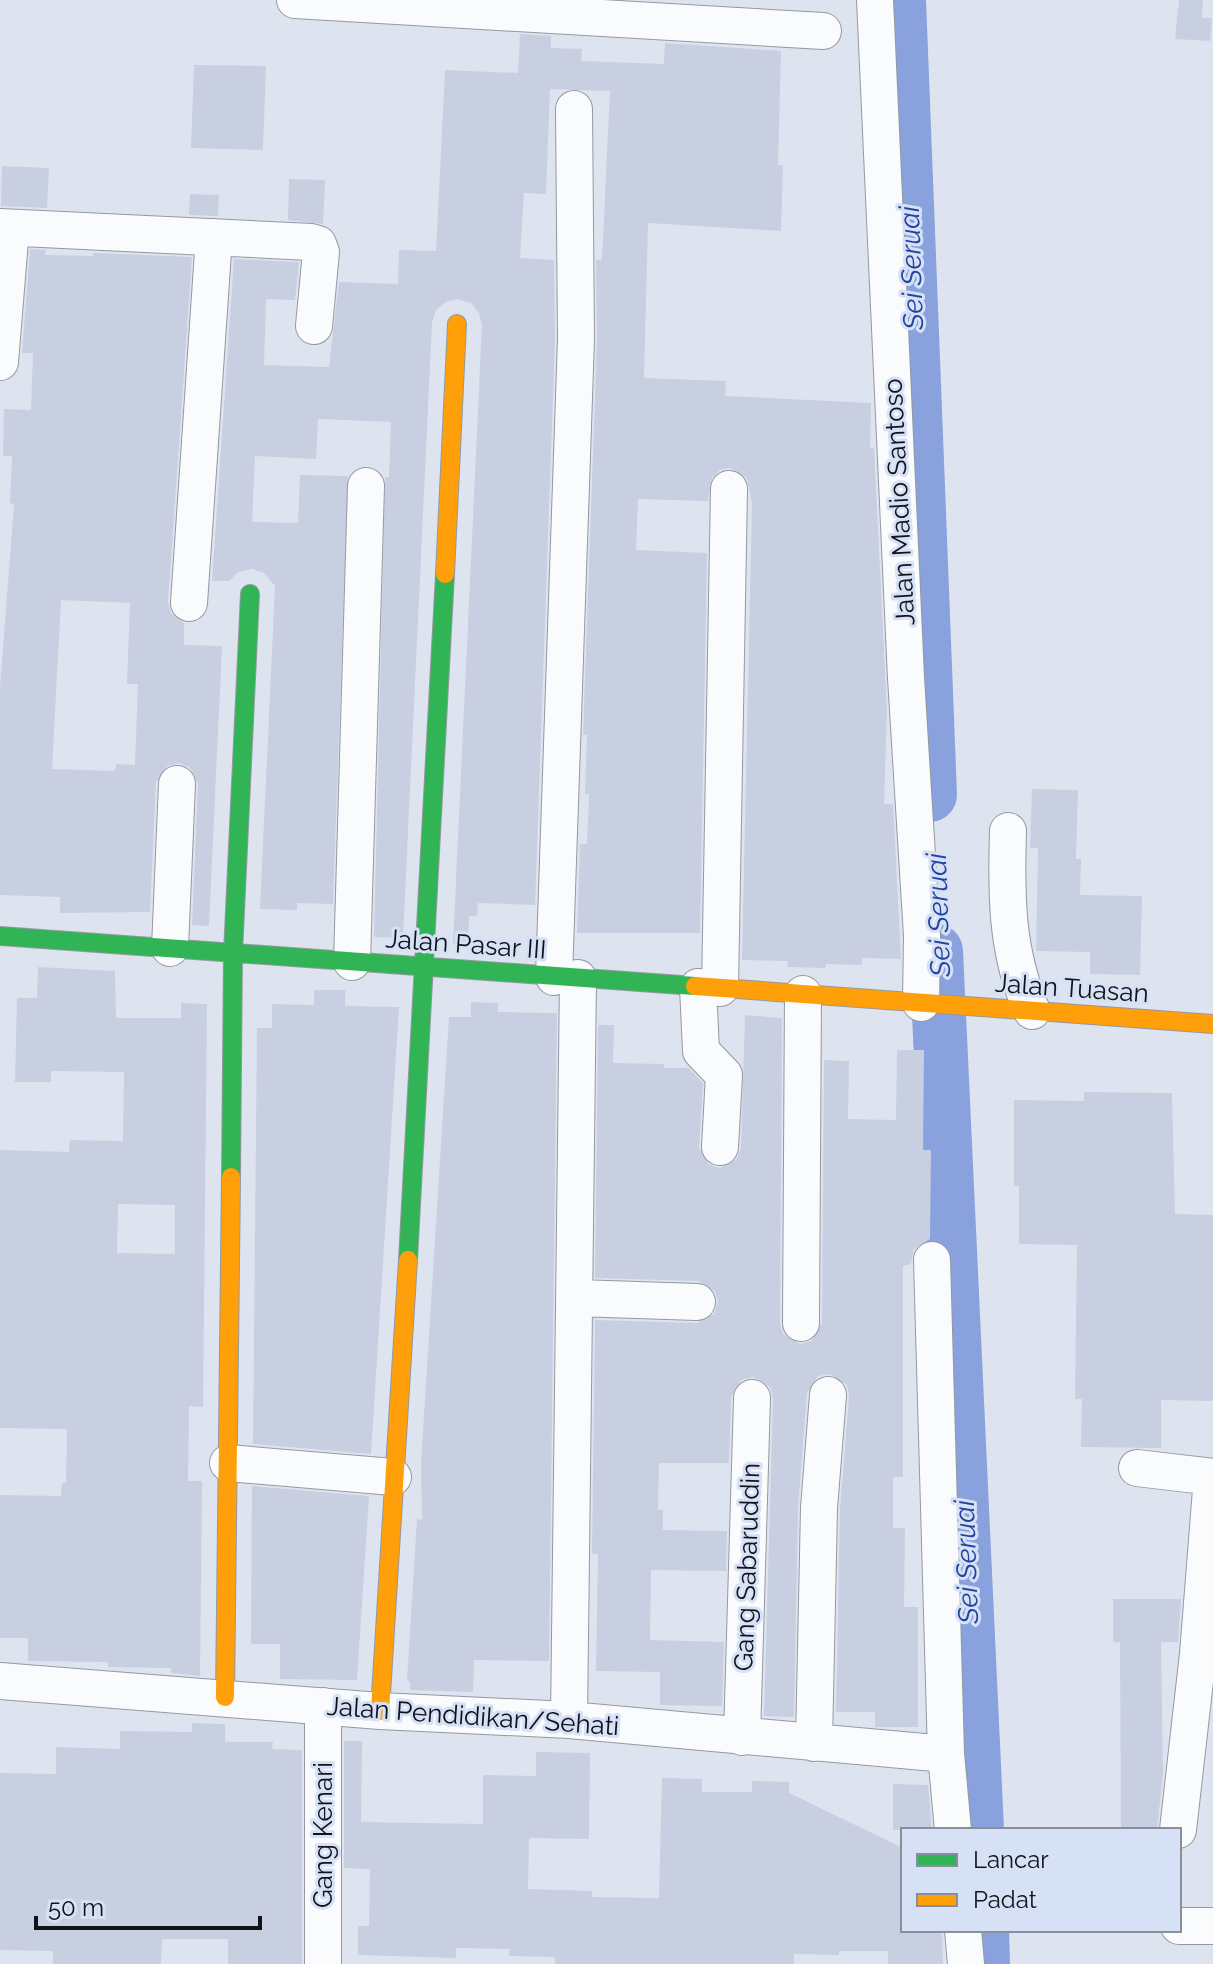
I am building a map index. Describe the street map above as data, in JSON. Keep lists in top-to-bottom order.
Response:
{
  "streets": {
    "street": [
      "Jalan Madio Santoso",
      "Jalan Pasar III",
      "Jalan Tuasan",
      "Gang Sabaruddin",
      "Jalan Pendidikan/Sehati",
      "Gang Kenari"
    ]
  },
  "crossings": [
    ["Jalan Madio Santoso", "Jalan Pasar III"],
    ["Jalan Madio Santoso", "Jalan Tuasan"],
    ["Jalan Pasar III", "Jalan Tuasan"],
    ["Gang Sabaruddin", "Jalan Pendidikan/Sehati"],
    ["Jalan Pendidikan/Sehati", "Gang Kenari"]
  ],
  "water": ["Sei Seruai"],
  "legend": ["Lancar", "Padat"],
  "scale_bar": "50 m"
}
